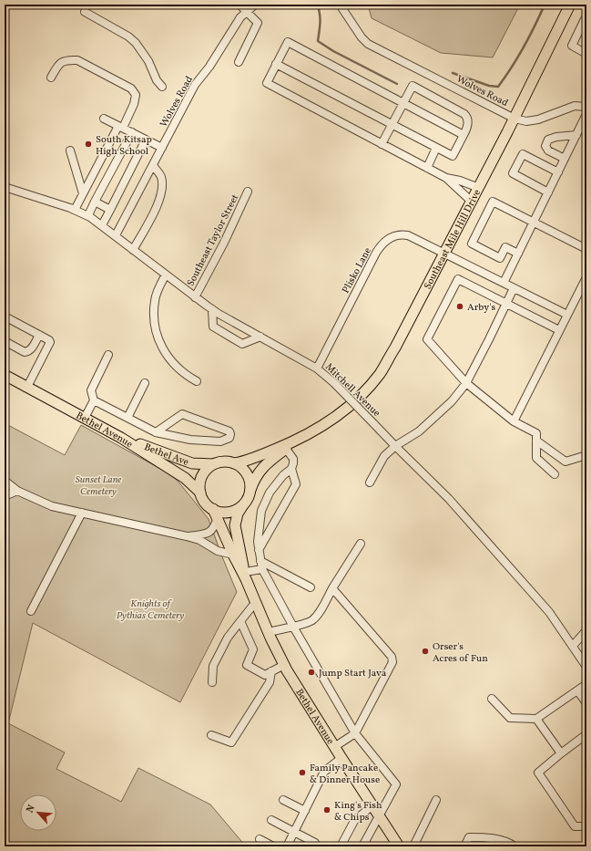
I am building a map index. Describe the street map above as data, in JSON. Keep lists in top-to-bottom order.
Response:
{
  "streets": {
    "main road": ["Southeast Mile Hill Drive", "Bethel Avenue", "Bethel Ave"],
    "street": [
      "Wolves Road",
      "Southeast Taylor Street",
      "Plisko Lane",
      "Mitchell Avenue"
    ]
  },
  "crossings": [
    ["Wolves Road", "Southeast Mile Hill Drive"],
    ["Wolves Road", "Mitchell Avenue"],
    ["Southeast Mile Hill Drive", "Plisko Lane"],
    ["Southeast Mile Hill Drive", "Bethel Avenue"],
    ["Southeast Mile Hill Drive", "Bethel Ave"],
    ["Southeast Taylor Street", "Mitchell Avenue"],
    ["Plisko Lane", "Mitchell Avenue"],
    ["Bethel Avenue", "Bethel Ave"]
  ],
  "parks": ["Sunset Lane Cemetery", "Knights of Pythias Cemetery"],
  "places": [
    "South Kitsap High School",
    "Arby's",
    "Orser's Acres of Fun",
    "Jump Start Java",
    "Family Pancake & Dinner House",
    "King's Fish & Chips"
  ],
  "north": "top left"
}
